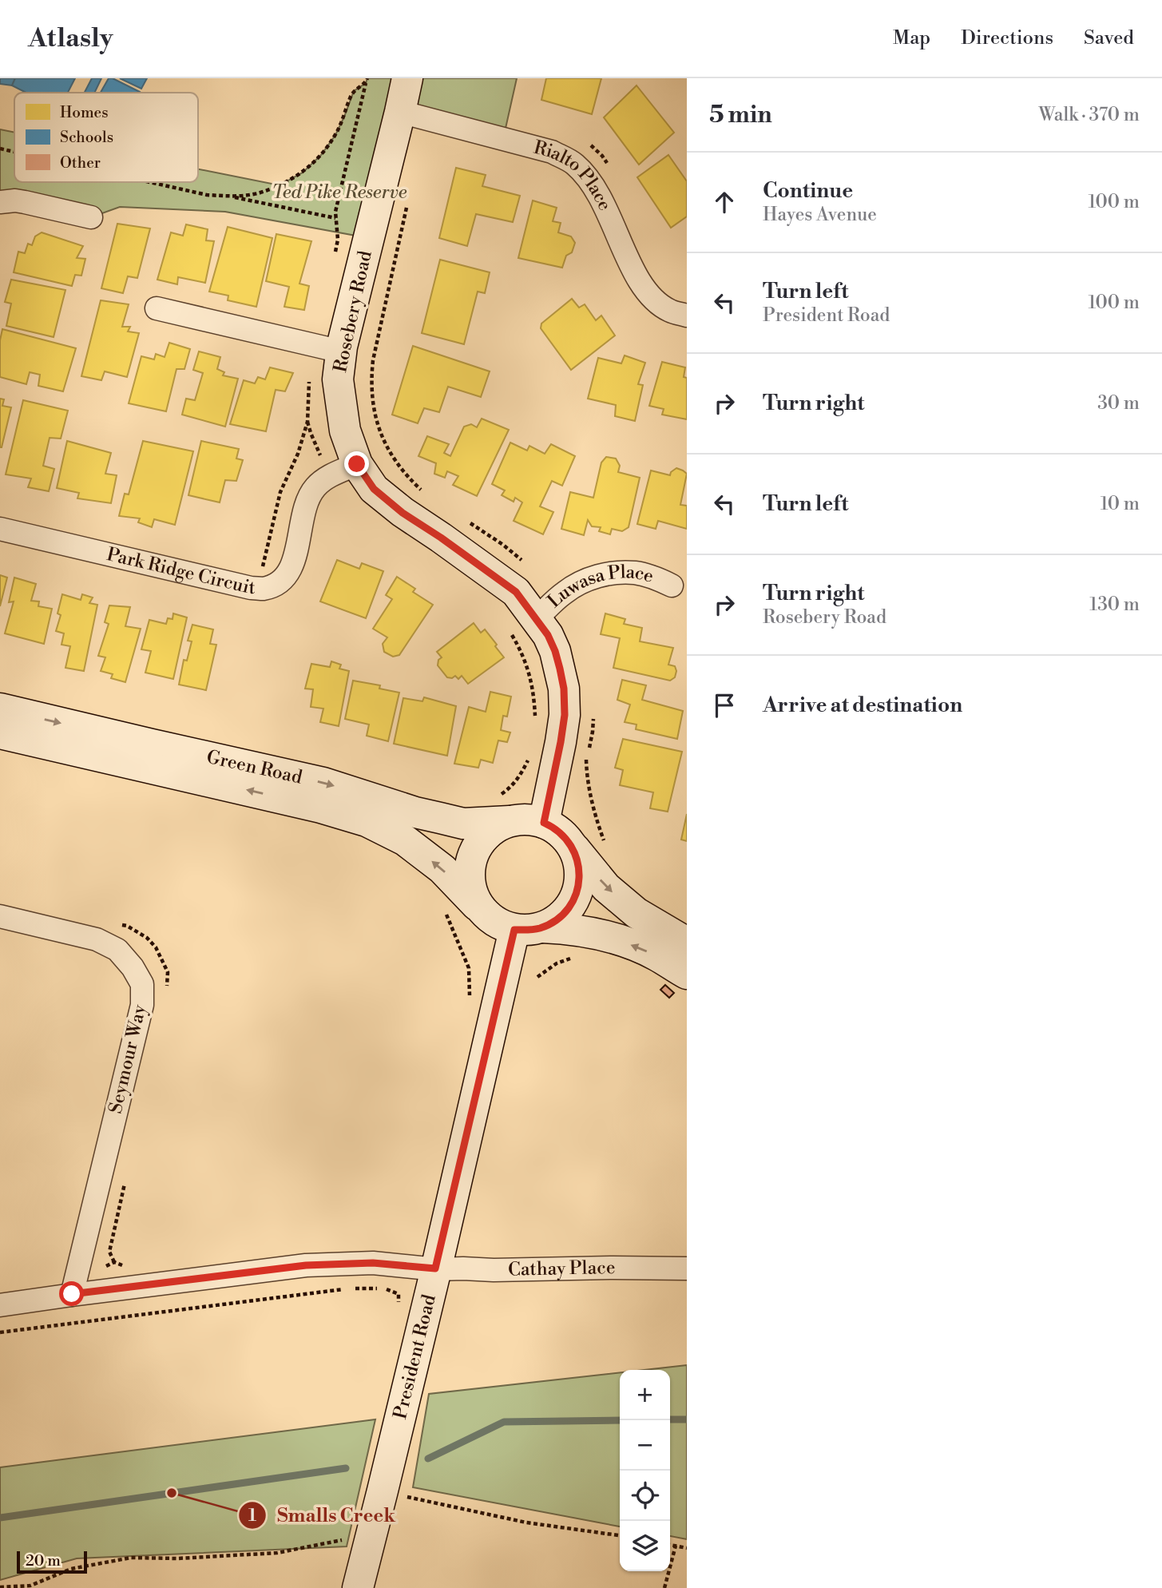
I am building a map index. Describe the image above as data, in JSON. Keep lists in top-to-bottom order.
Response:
{
  "streets": {
    "main road": ["Rosebery Road", "Green Road", "President Road"],
    "street": [
      "Rialto Place",
      "Park Ridge Circuit",
      "Luwasa Place",
      "Seymour Way",
      "Cathay Place"
    ]
  },
  "crossings": [
    ["Rialto Place", "Rosebery Road"],
    ["Rosebery Road", "Park Ridge Circuit"],
    ["Rosebery Road", "Luwasa Place"],
    ["Rosebery Road", "Green Road"],
    ["Rosebery Road", "President Road"],
    ["Green Road", "President Road"],
    ["Seymour Way", "Cathay Place"],
    ["Cathay Place", "President Road"]
  ],
  "parks": ["Ted Pike Reserve"],
  "places": ["Smalls Creek"],
  "legend": ["Homes", "Schools", "Other"],
  "scale_bar": "20 m",
  "page": {
    "header": "Atlasly",
    "nav": ["Map", "Directions", "Saved"],
    "heading": ["5 min", "Walk · 370 m"],
    "list": [
      ["Continue", "Hayes Avenue", "100 m"],
      ["Turn left", "President Road", "100 m"],
      ["Turn right", "30 m"],
      ["Turn left", "10 m"],
      ["Turn right", "Rosebery Road", "130 m"],
      "Arrive at destination"
    ],
    "map_buttons": ["+", "−"],
    "scale": "20 m"
  }
}
